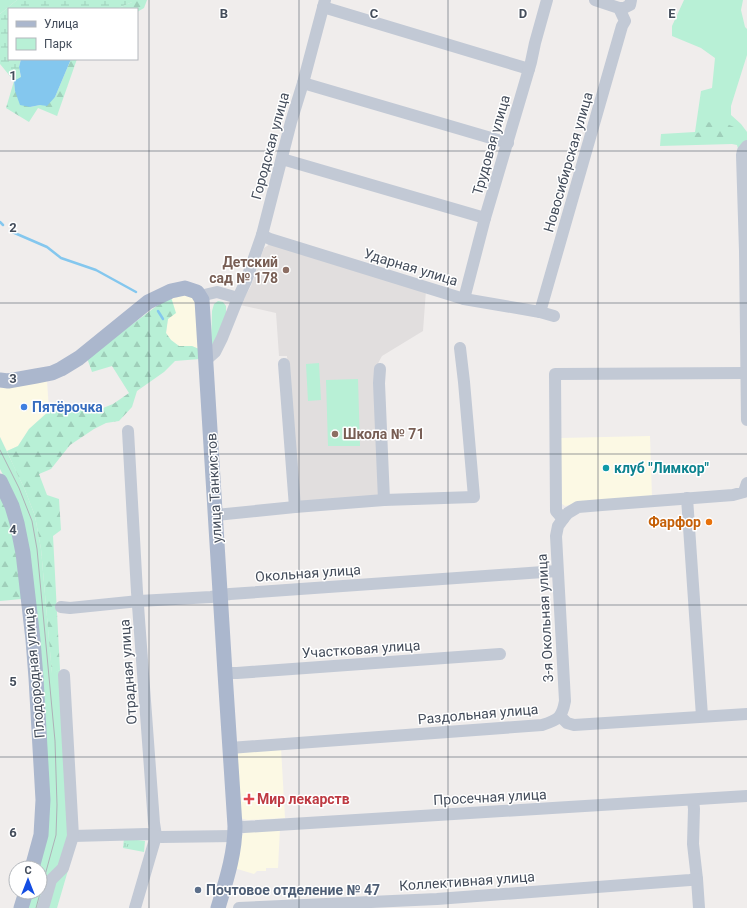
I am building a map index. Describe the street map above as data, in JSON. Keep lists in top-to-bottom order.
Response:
{
  "streets": {
    "main road": ["улица Танкистов", "Плодородная улица"],
    "street": [
      "Трудовая улица",
      "Городская улица",
      "Новосибирская улица",
      "Ударная улица",
      "Окольная улица",
      "3-я Окольная улица",
      "Участковая улица",
      "Отрадная улица",
      "Раздольная улица",
      "Просечная улица",
      "Коллективная улица"
    ]
  },
  "crossings": [
    ["Трудовая улица", "Ударная улица"],
    ["Городская улица", "Ударная улица"],
    ["Городская улица", "улица Танкистов"],
    ["Новосибирская улица", "Ударная улица"],
    ["улица Танкистов", "Окольная улица"],
    ["улица Танкистов", "Участковая улица"],
    ["улица Танкистов", "Раздольная улица"],
    ["улица Танкистов", "Просечная улица"],
    ["Окольная улица", "3-я Окольная улица"],
    ["Окольная улица", "Отрадная улица"],
    ["3-я Окольная улица", "Раздольная улица"],
    ["Отрадная улица", "Просечная улица"]
  ],
  "places": {
    "other": [
      "Детский сад № 178",
      "Пятёрочка",
      "Школа № 71",
      "клуб \"Лимкор\"",
      "Фарфор",
      "Почтовое отделение № 47"
    ],
    "health": ["Мир лекарств"]
  },
  "legend": ["Улица", "Парк"],
  "north": "top",
  "grid": {
    "columns": [
      "B",
      "C",
      "D",
      "E"
    ],
    "rows": [
      "1",
      "2",
      "3",
      "4",
      "5",
      "6"
    ]
  }
}
